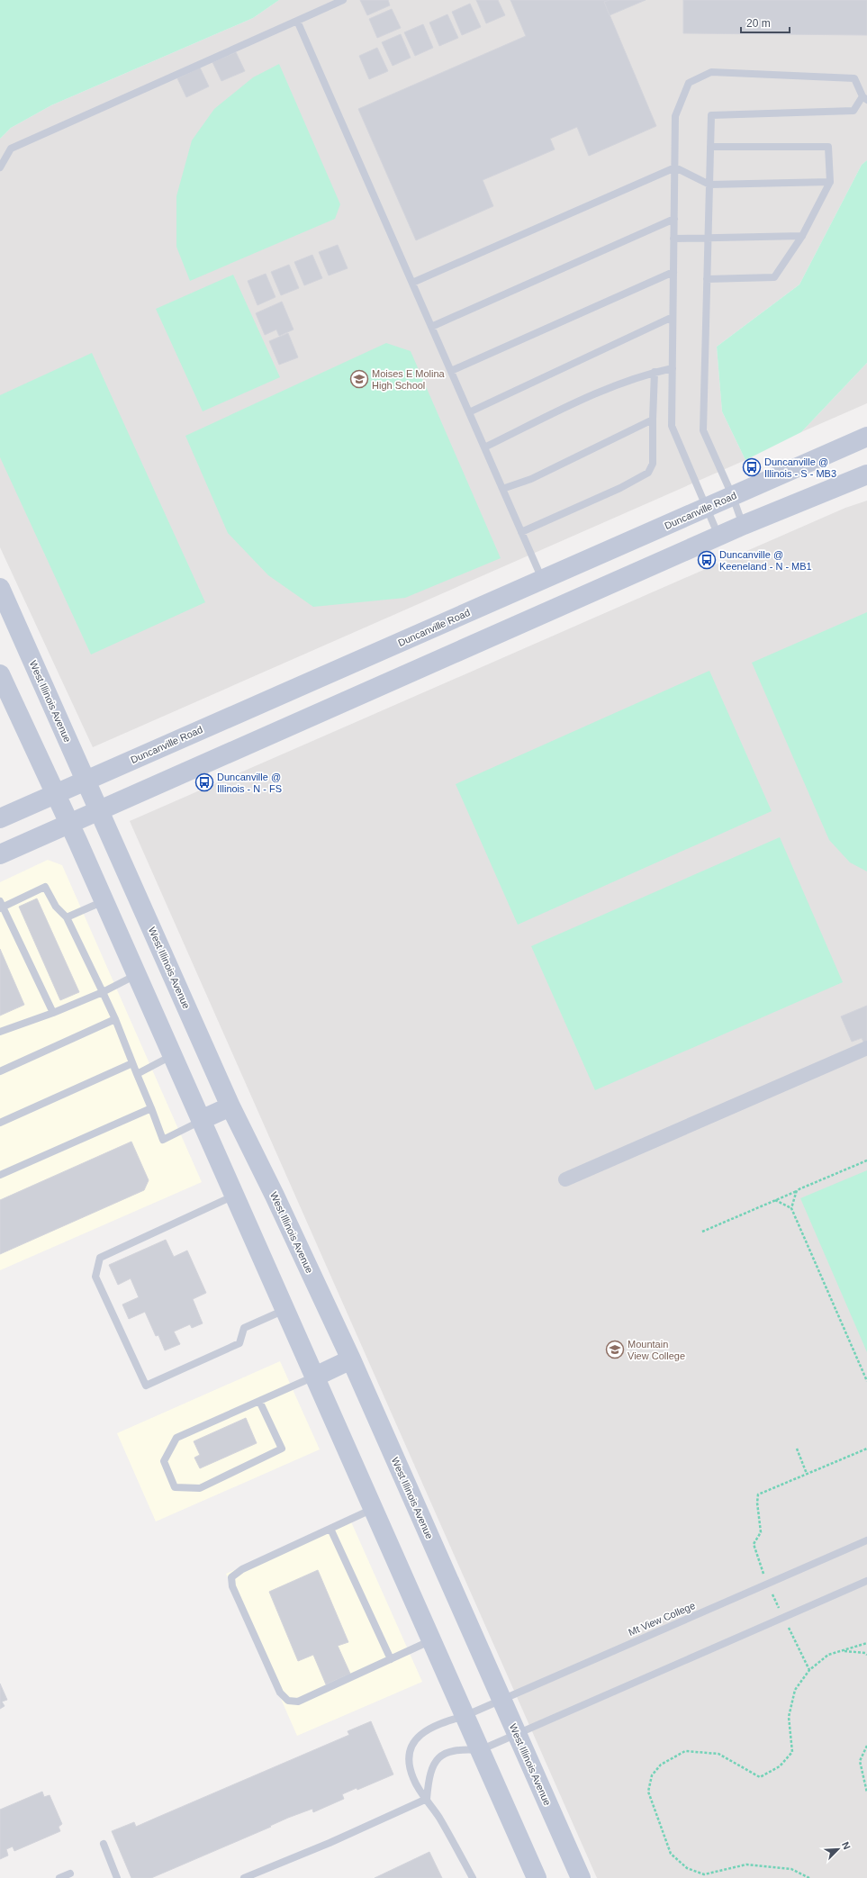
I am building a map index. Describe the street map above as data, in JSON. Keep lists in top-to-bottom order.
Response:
{
  "streets": {
    "main road": ["Duncanville Road", "West Illinois Avenue"],
    "lane": ["Mt View College"]
  },
  "crossings": [
    ["Duncanville Road", "West Illinois Avenue"],
    ["West Illinois Avenue", "Mt View College"]
  ],
  "places": {
    "school or university": ["Moises E Molina High School", "Mountain View College"],
    "bus stop": ["Duncanville @ Illinois - S - MB3", "Duncanville @ Keeneland - N - MB1", "Duncanville @ Illinois - N - FS"]
  },
  "scale_bar": "20 m",
  "north": "top right"
}
